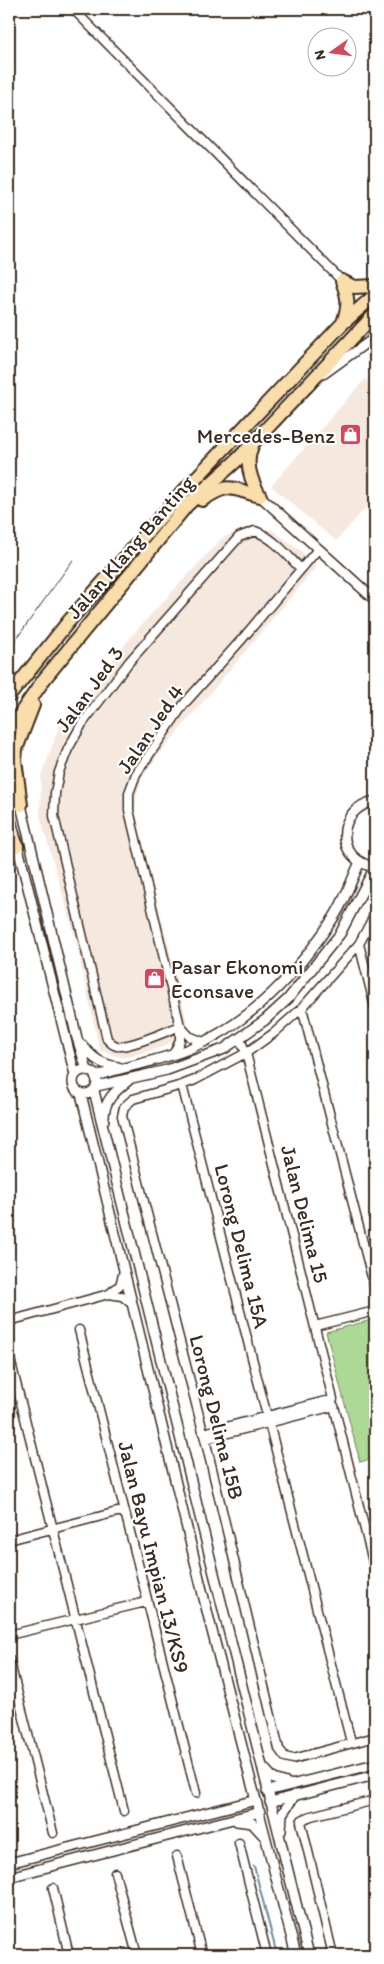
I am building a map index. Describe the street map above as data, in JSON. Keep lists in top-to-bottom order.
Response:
{
  "streets": {
    "highway": ["Jalan Klang Banting"],
    "street": [
      "Jalan Jed 3",
      "Jalan Jed 4",
      "Jalan Delima 15",
      "Lorong Delima 15A",
      "Lorong Delima 15B",
      "Jalan Bayu Impian 13/KS9"
    ]
  },
  "crossings": [
    ["Jalan Jed 3", "Jalan Jed 4"],
    ["Lorong Delima 15A", "Lorong Delima 15B"]
  ],
  "places": {
    "shop": ["Mercedes-Benz", "Pasar Ekonomi Econsave"]
  },
  "north": "left"
}
